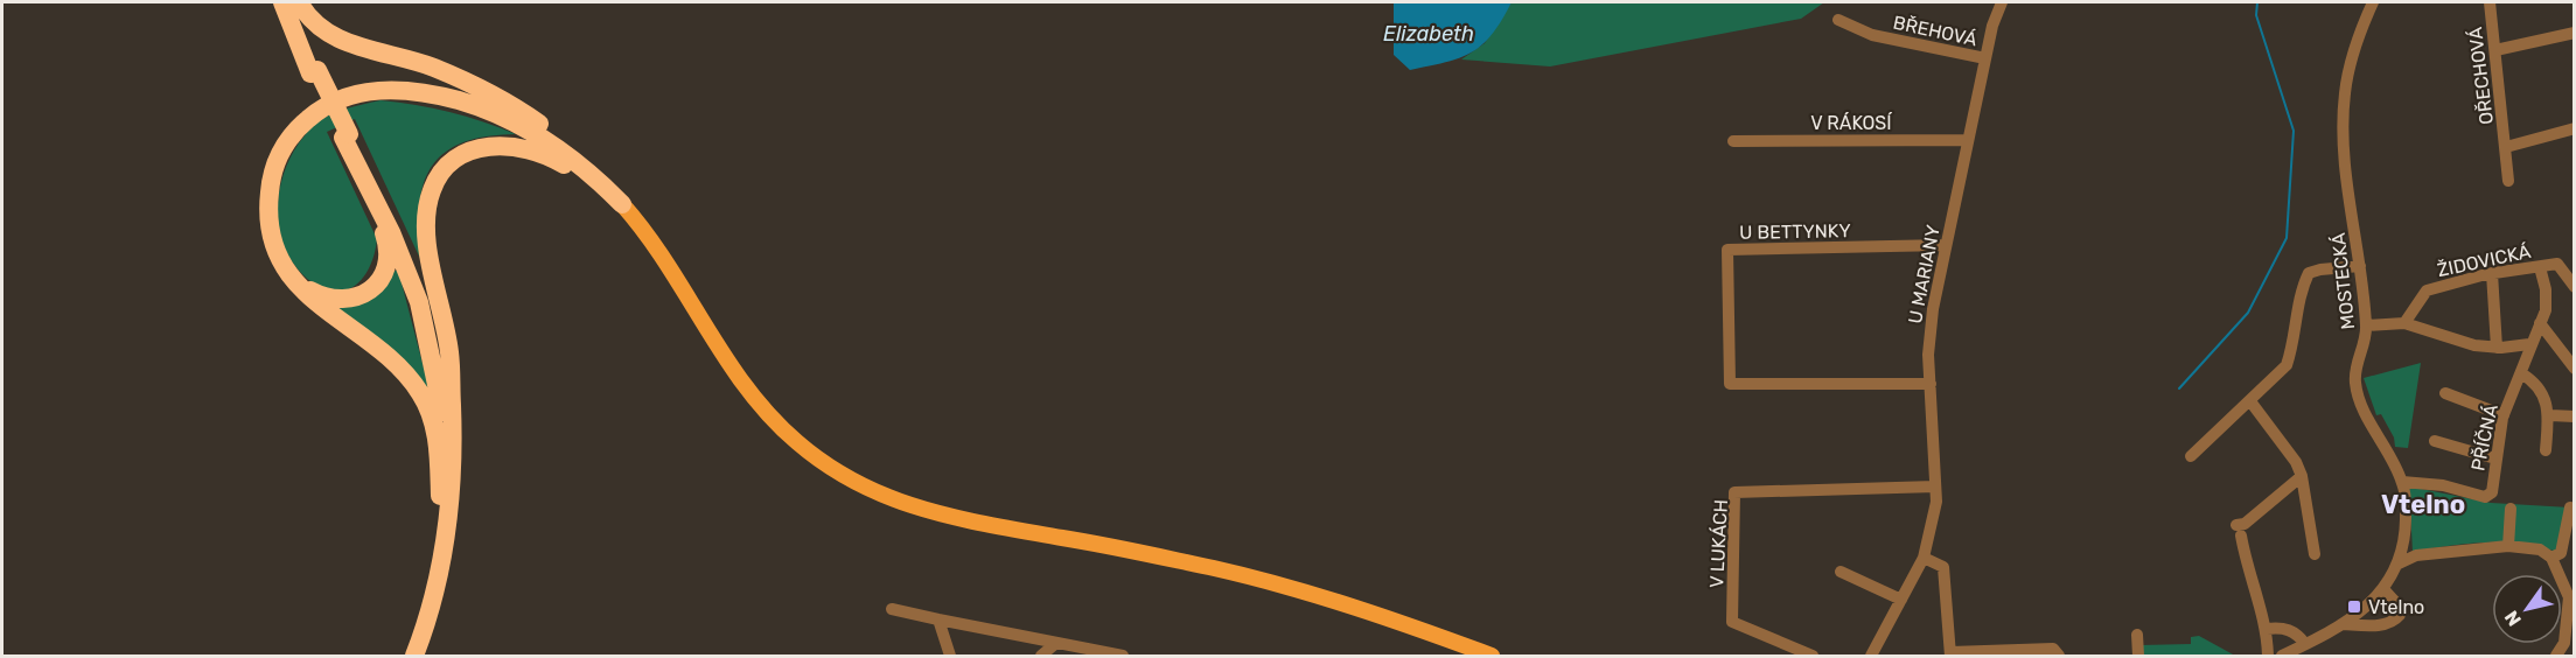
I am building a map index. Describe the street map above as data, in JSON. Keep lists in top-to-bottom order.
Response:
{
  "streets": {
    "street": [
      "BŘEHOVÁ",
      "OŘECHOVÁ",
      "V RÁKOSÍ",
      "U BETTYNKY",
      "ŽIDOVICKÁ",
      "U MARIANY",
      "MOSTECKÁ",
      "PŘÍČNÁ",
      "V LUKÁCH"
    ]
  },
  "crossings": [
    ["BŘEHOVÁ", "U MARIANY"],
    ["V RÁKOSÍ", "U MARIANY"],
    ["U BETTYNKY", "U MARIANY"],
    ["ŽIDOVICKÁ", "PŘÍČNÁ"],
    ["U MARIANY", "V LUKÁCH"],
    ["MOSTECKÁ", "PŘÍČNÁ"]
  ],
  "districts": ["Vtelno"],
  "water": ["Elizabeth"],
  "places": {
    "transit": ["Vtelno"]
  },
  "north": "bottom left"
}
